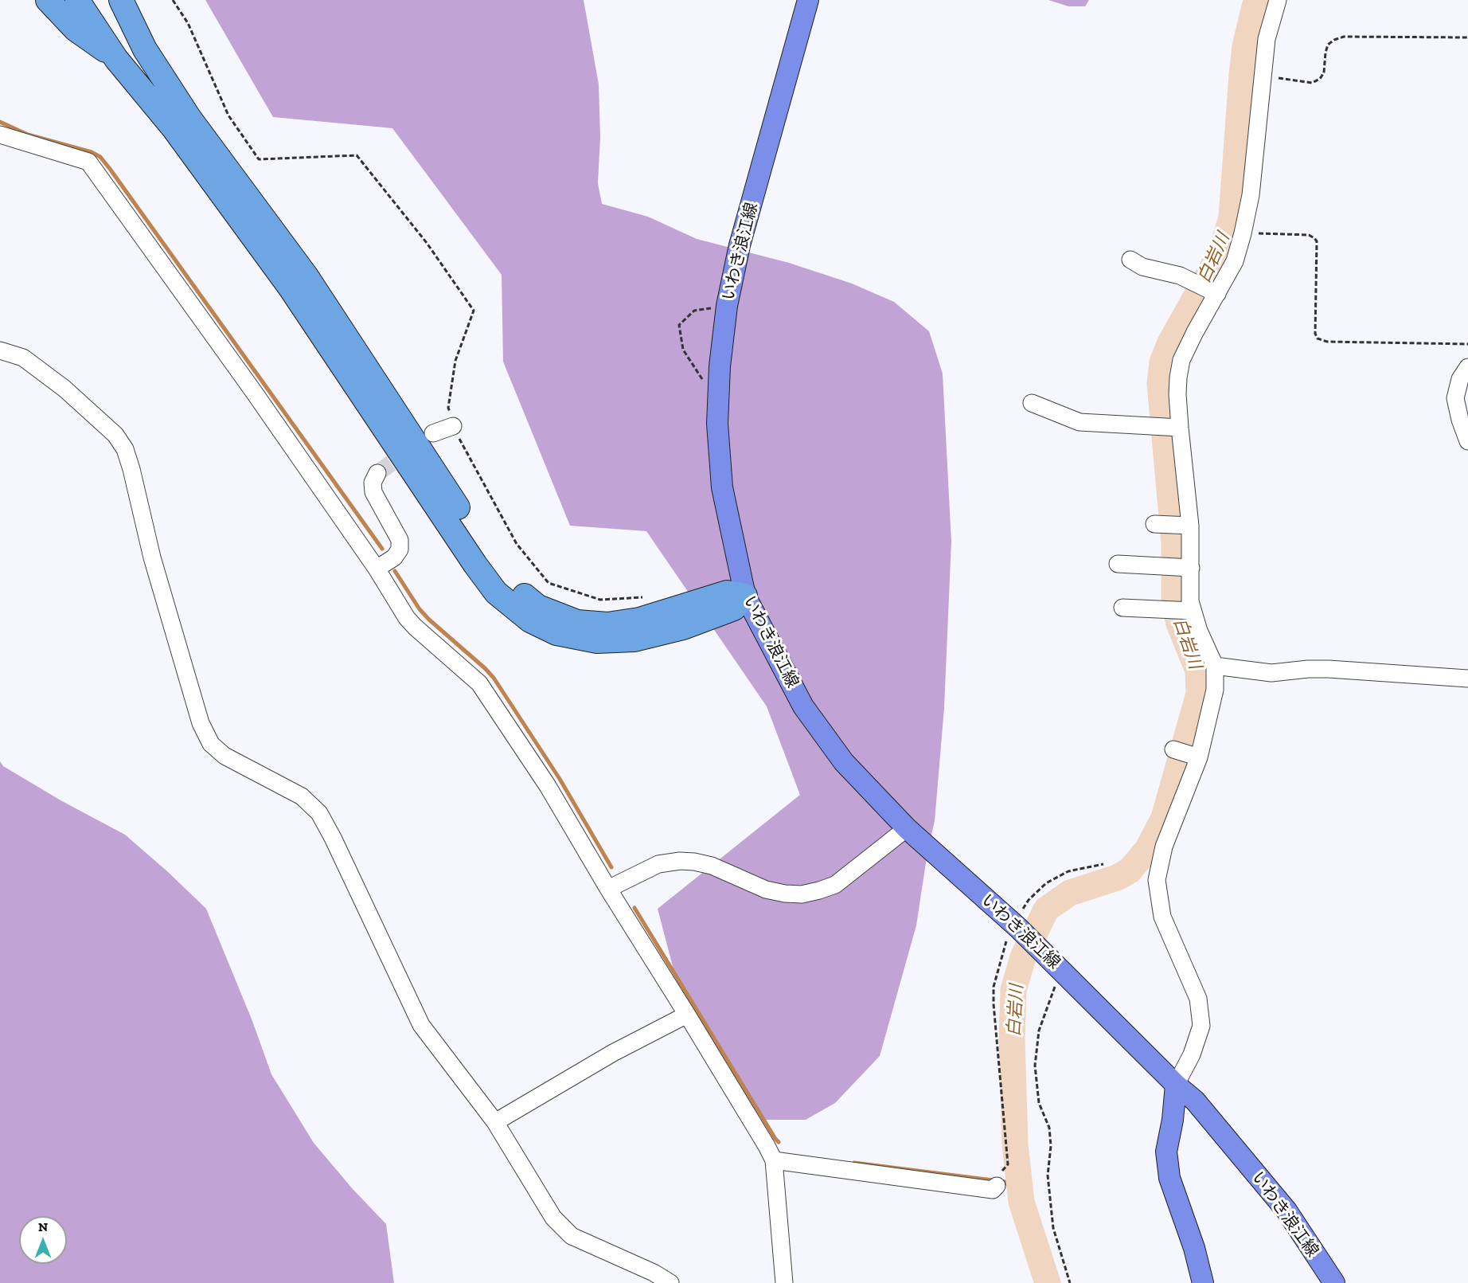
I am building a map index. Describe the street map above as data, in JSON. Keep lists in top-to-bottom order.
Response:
{
  "streets": {
    "main road": ["いわき浪江線"]
  },
  "water": ["白岩川"],
  "north": "top"
}
